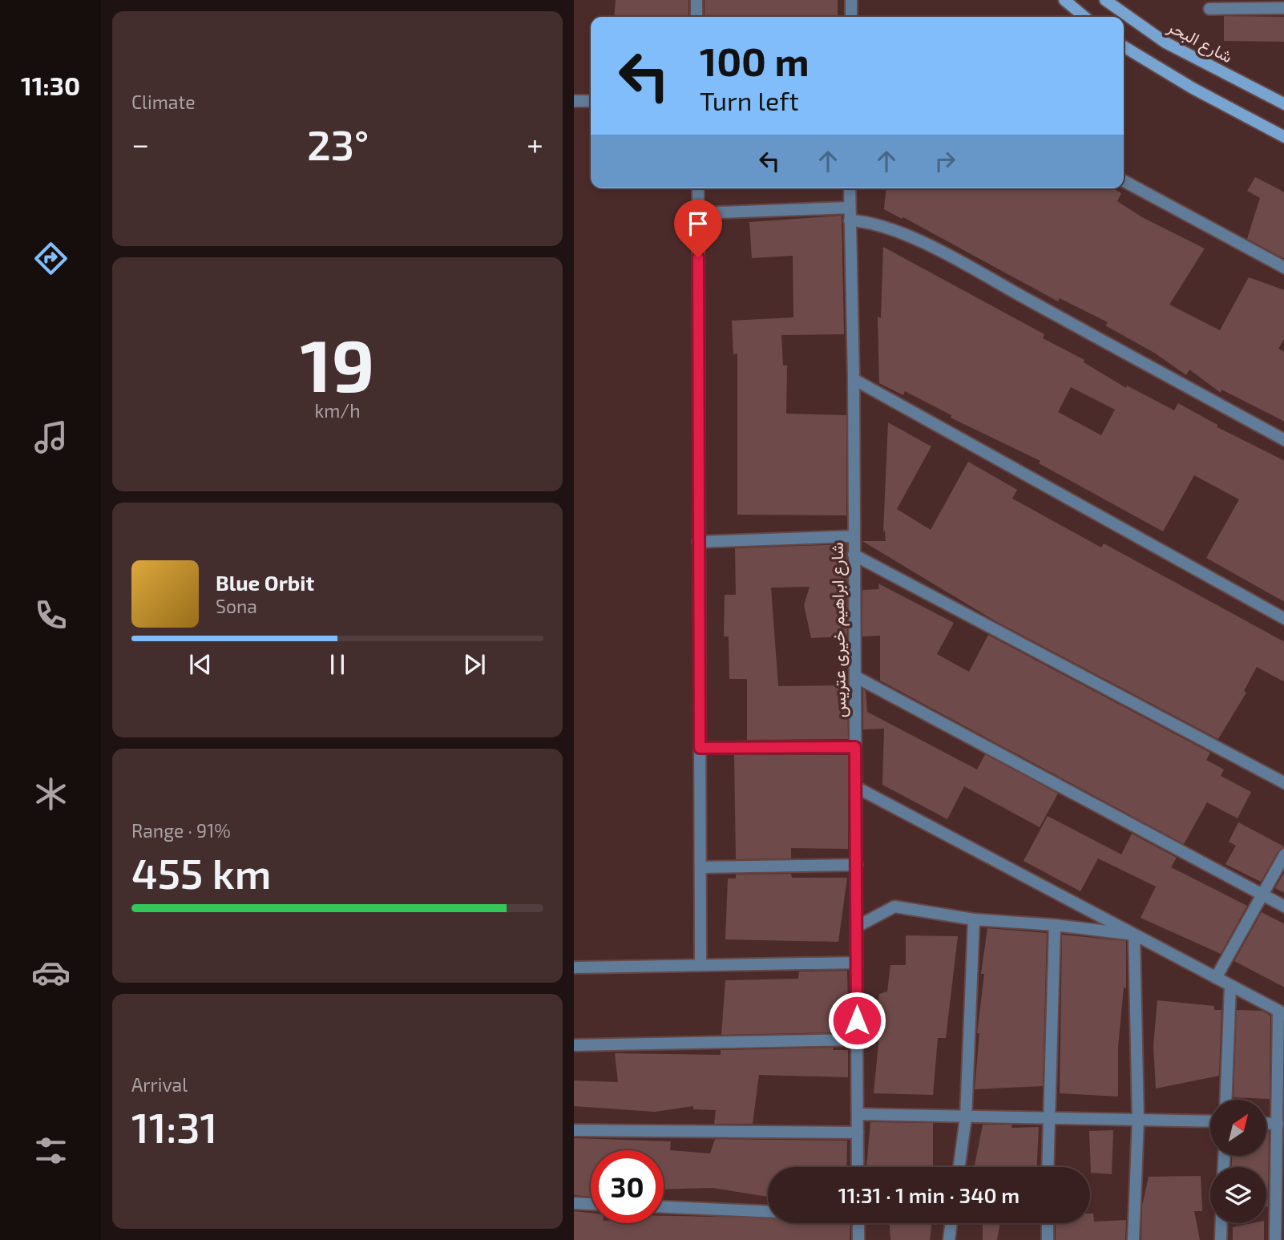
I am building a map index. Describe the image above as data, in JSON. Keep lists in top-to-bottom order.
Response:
{
  "streets": {
    "main road": ["شارع البحر"],
    "street": ["شارع ابراهيم خيرى عتريس"]
  },
  "north": "top right",
  "page": {
    "tabs": "11:30",
    "tile": [
      "Climate",
      ["19", "km/h"],
      ["Range · 91%", "455 km"],
      ["Arrival", "11:31"]
    ],
    "turn": ["100 m", "Turn left"],
    "heat": ["−", "23°", "+"],
    "song": ["Blue Orbit", "Sona"],
    "limit": "30",
    "trip": "11:31 · 1 min · 340 m"
  }
}
